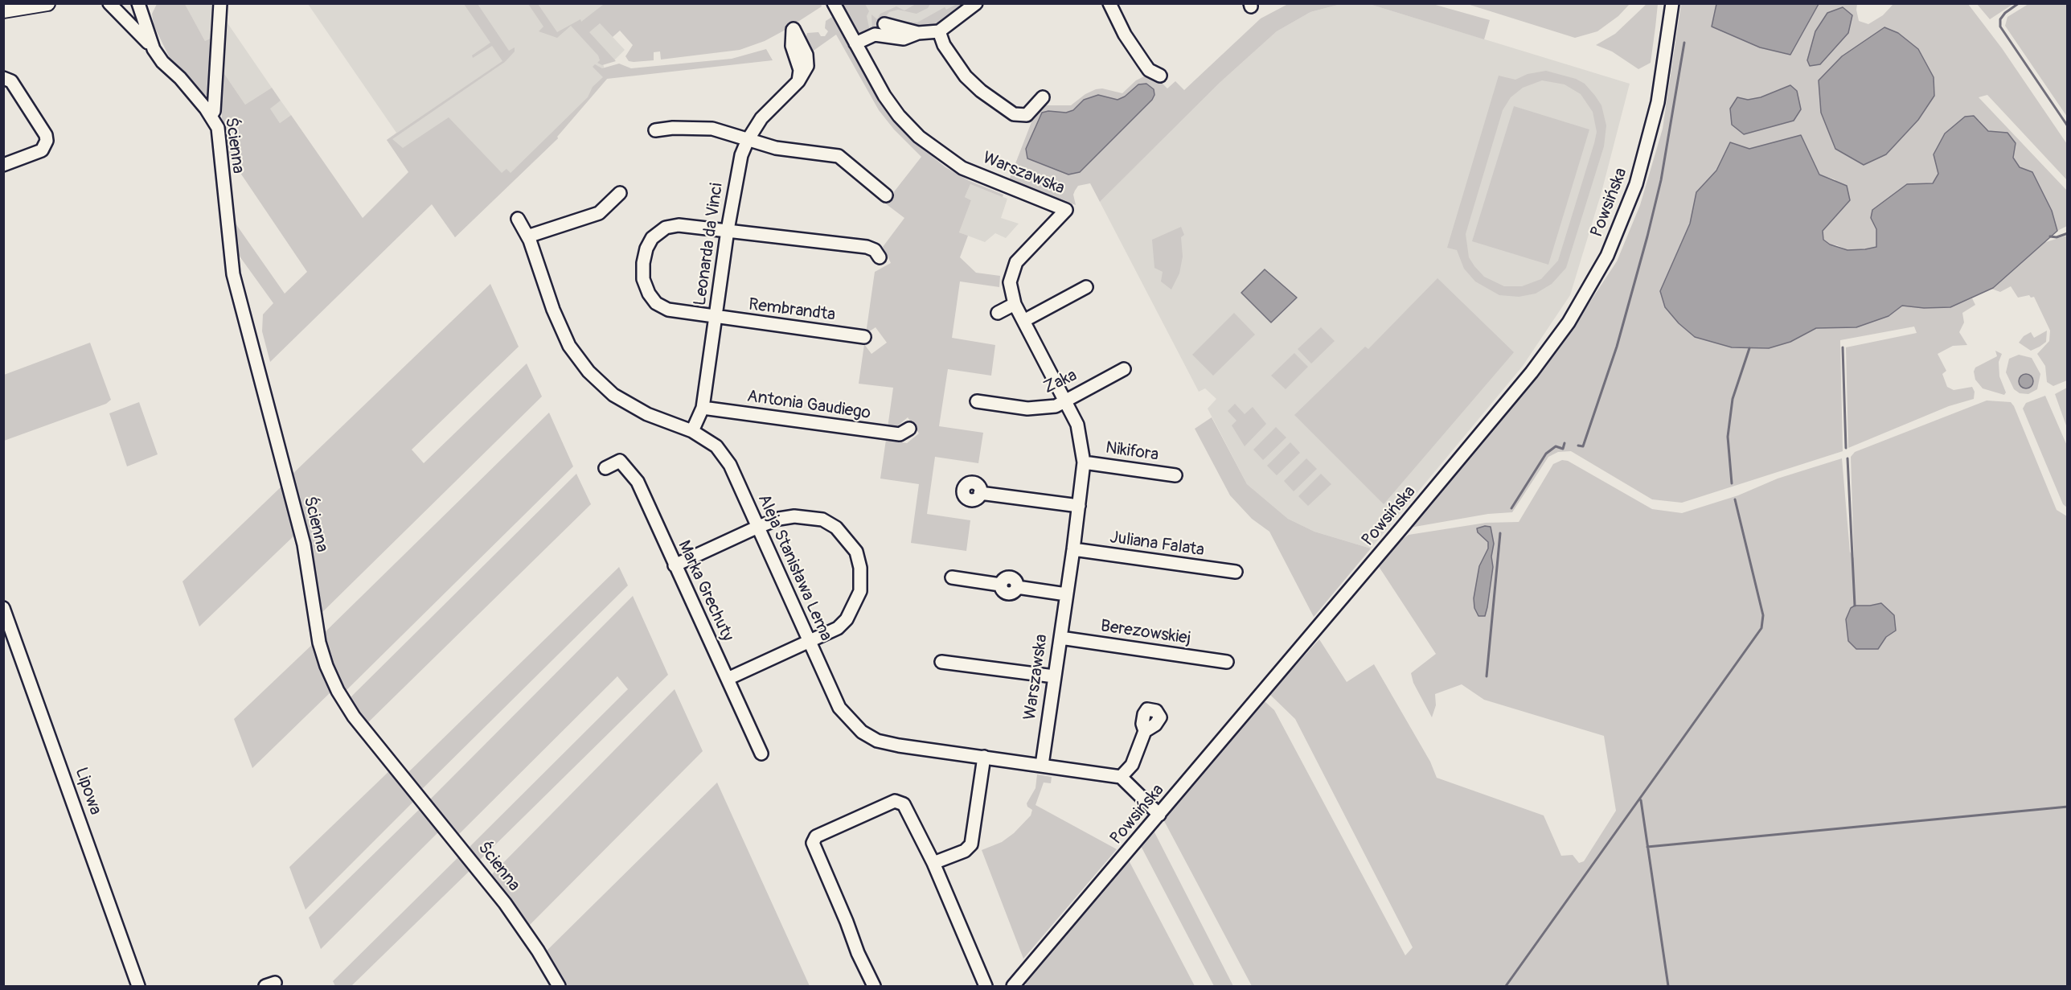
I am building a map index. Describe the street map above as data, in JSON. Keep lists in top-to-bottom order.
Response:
{
  "streets": {
    "street": [
      "Ścienna",
      "Warszawska",
      "Powsińska",
      "Leonarda da Vinci",
      "Rembrandta",
      "Zaka",
      "Antonia Gaudiego",
      "Nikifora",
      "Juliana Falata",
      "Aleja Stanisława Lema",
      "Marka Grechuty",
      "Berezowskiej",
      "Lipowa"
    ]
  },
  "crossings": [
    ["Warszawska", "Zaka"],
    ["Warszawska", "Nikifora"],
    ["Warszawska", "Juliana Falata"],
    ["Warszawska", "Aleja Stanisława Lema"],
    ["Warszawska", "Berezowskiej"],
    ["Leonarda da Vinci", "Rembrandta"],
    ["Leonarda da Vinci", "Antonia Gaudiego"],
    ["Leonarda da Vinci", "Aleja Stanisława Lema"]
  ]
}
